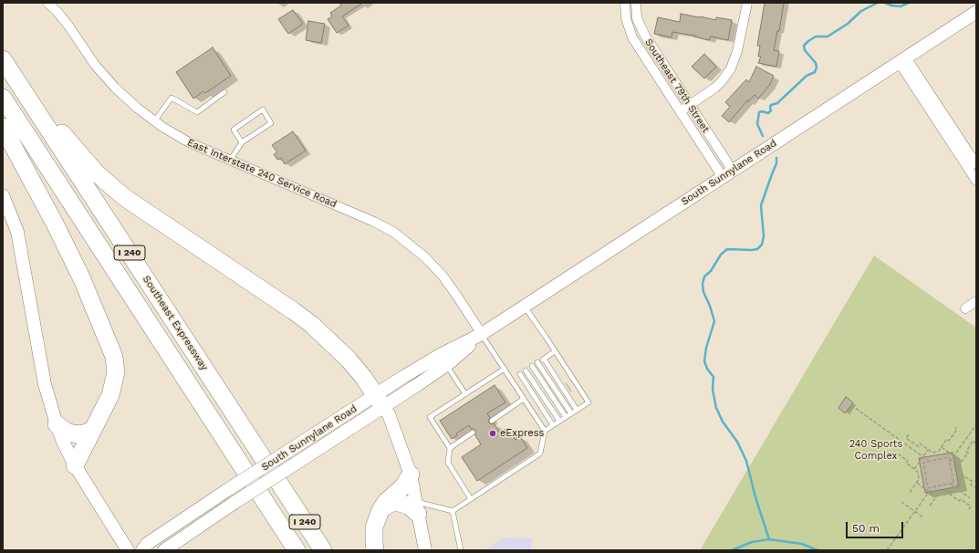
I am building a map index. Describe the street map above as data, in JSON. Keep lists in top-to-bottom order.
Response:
{
  "streets": {
    "highway": ["I 240", "Southeast Expressway"],
    "main road": ["South Sunnylane Road"],
    "street": ["Southeast 79th Street", "East Interstate 240 Service Road"]
  },
  "crossings": [
    ["Southeast 79th Street", "South Sunnylane Road"],
    ["South Sunnylane Road", "East Interstate 240 Service Road"]
  ],
  "parks": ["240 Sports Complex"],
  "places": ["eExpress"],
  "scale_bar": "50 m"
}
